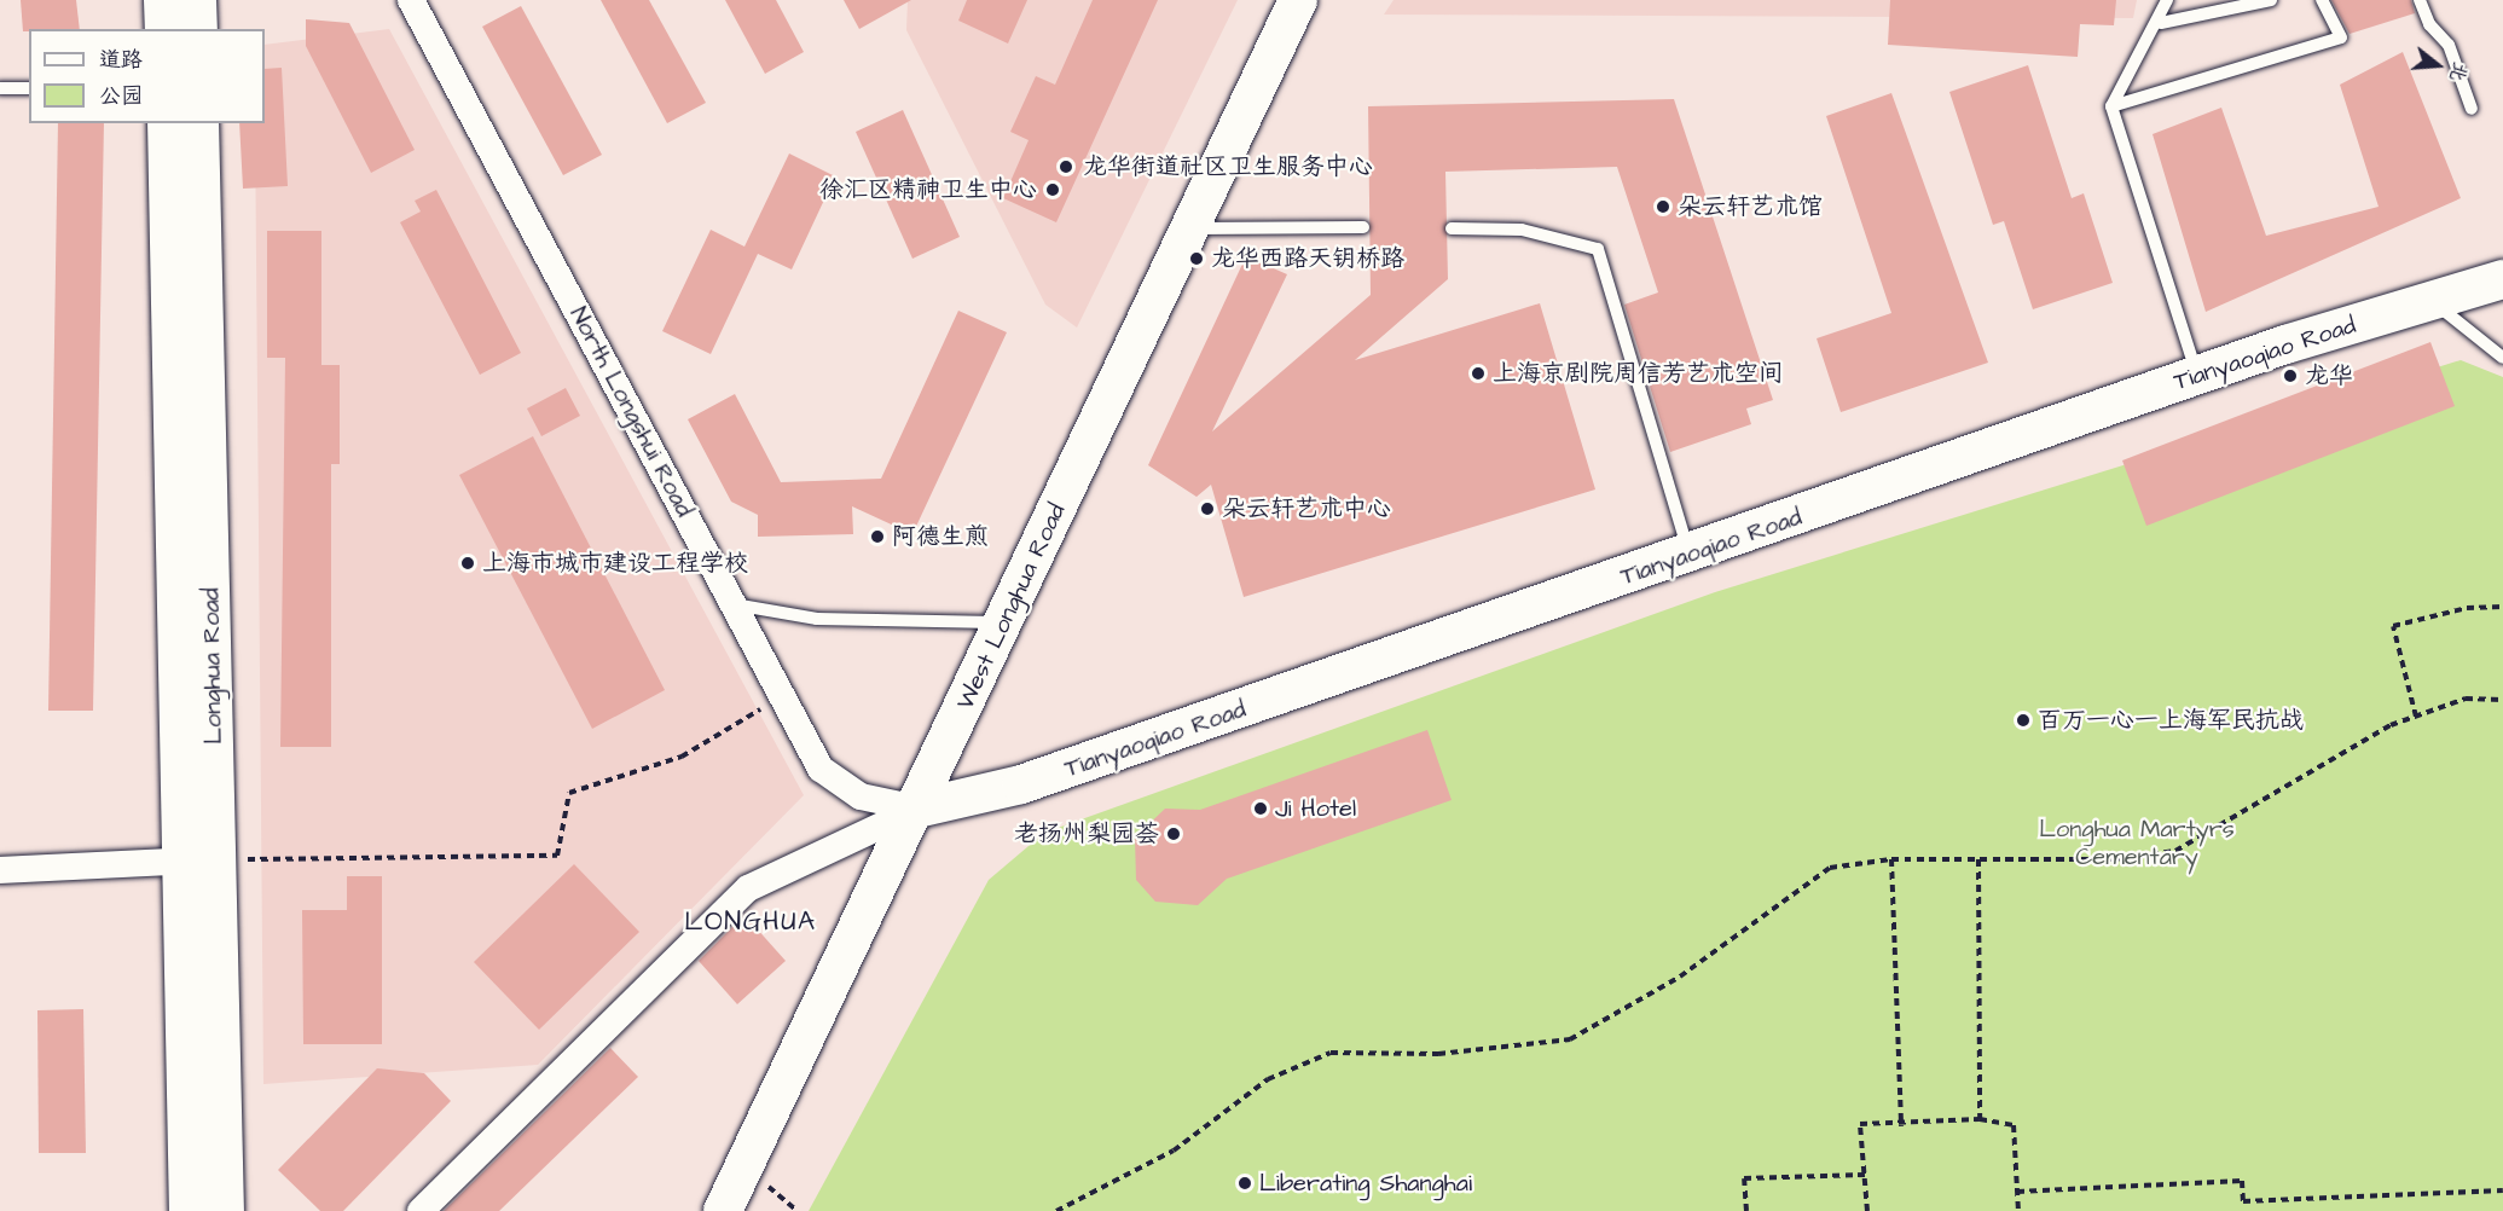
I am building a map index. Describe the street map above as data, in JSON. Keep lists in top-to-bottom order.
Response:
{
  "streets": {
    "street": [
      "Tianyaoqiao Road",
      "North Longshui Road",
      "West Longhua Road",
      "Longhua Road"
    ]
  },
  "crossings": [
    ["Tianyaoqiao Road", "North Longshui Road"],
    ["Tianyaoqiao Road", "West Longhua Road"],
    ["North Longshui Road", "West Longhua Road"]
  ],
  "districts": ["LONGHUA"],
  "parks": ["Longhua Martyrs Cementary"],
  "places": [
    "龙华街道社区卫生服务中心",
    "徐汇区精神卫生中心",
    "朵云轩艺术馆",
    "龙华西路天钥桥路",
    "上海京剧院周信芳艺术空间",
    "龙华",
    "朵云轩艺术中心",
    "阿德生煎",
    "上海市城市建设工程学校",
    "百万一心一上海军民抗战",
    "Ji Hotel",
    "老扬州梨园荟",
    "Liberating Shanghai"
  ],
  "legend": ["道路", "公园"],
  "north": "right"
}
